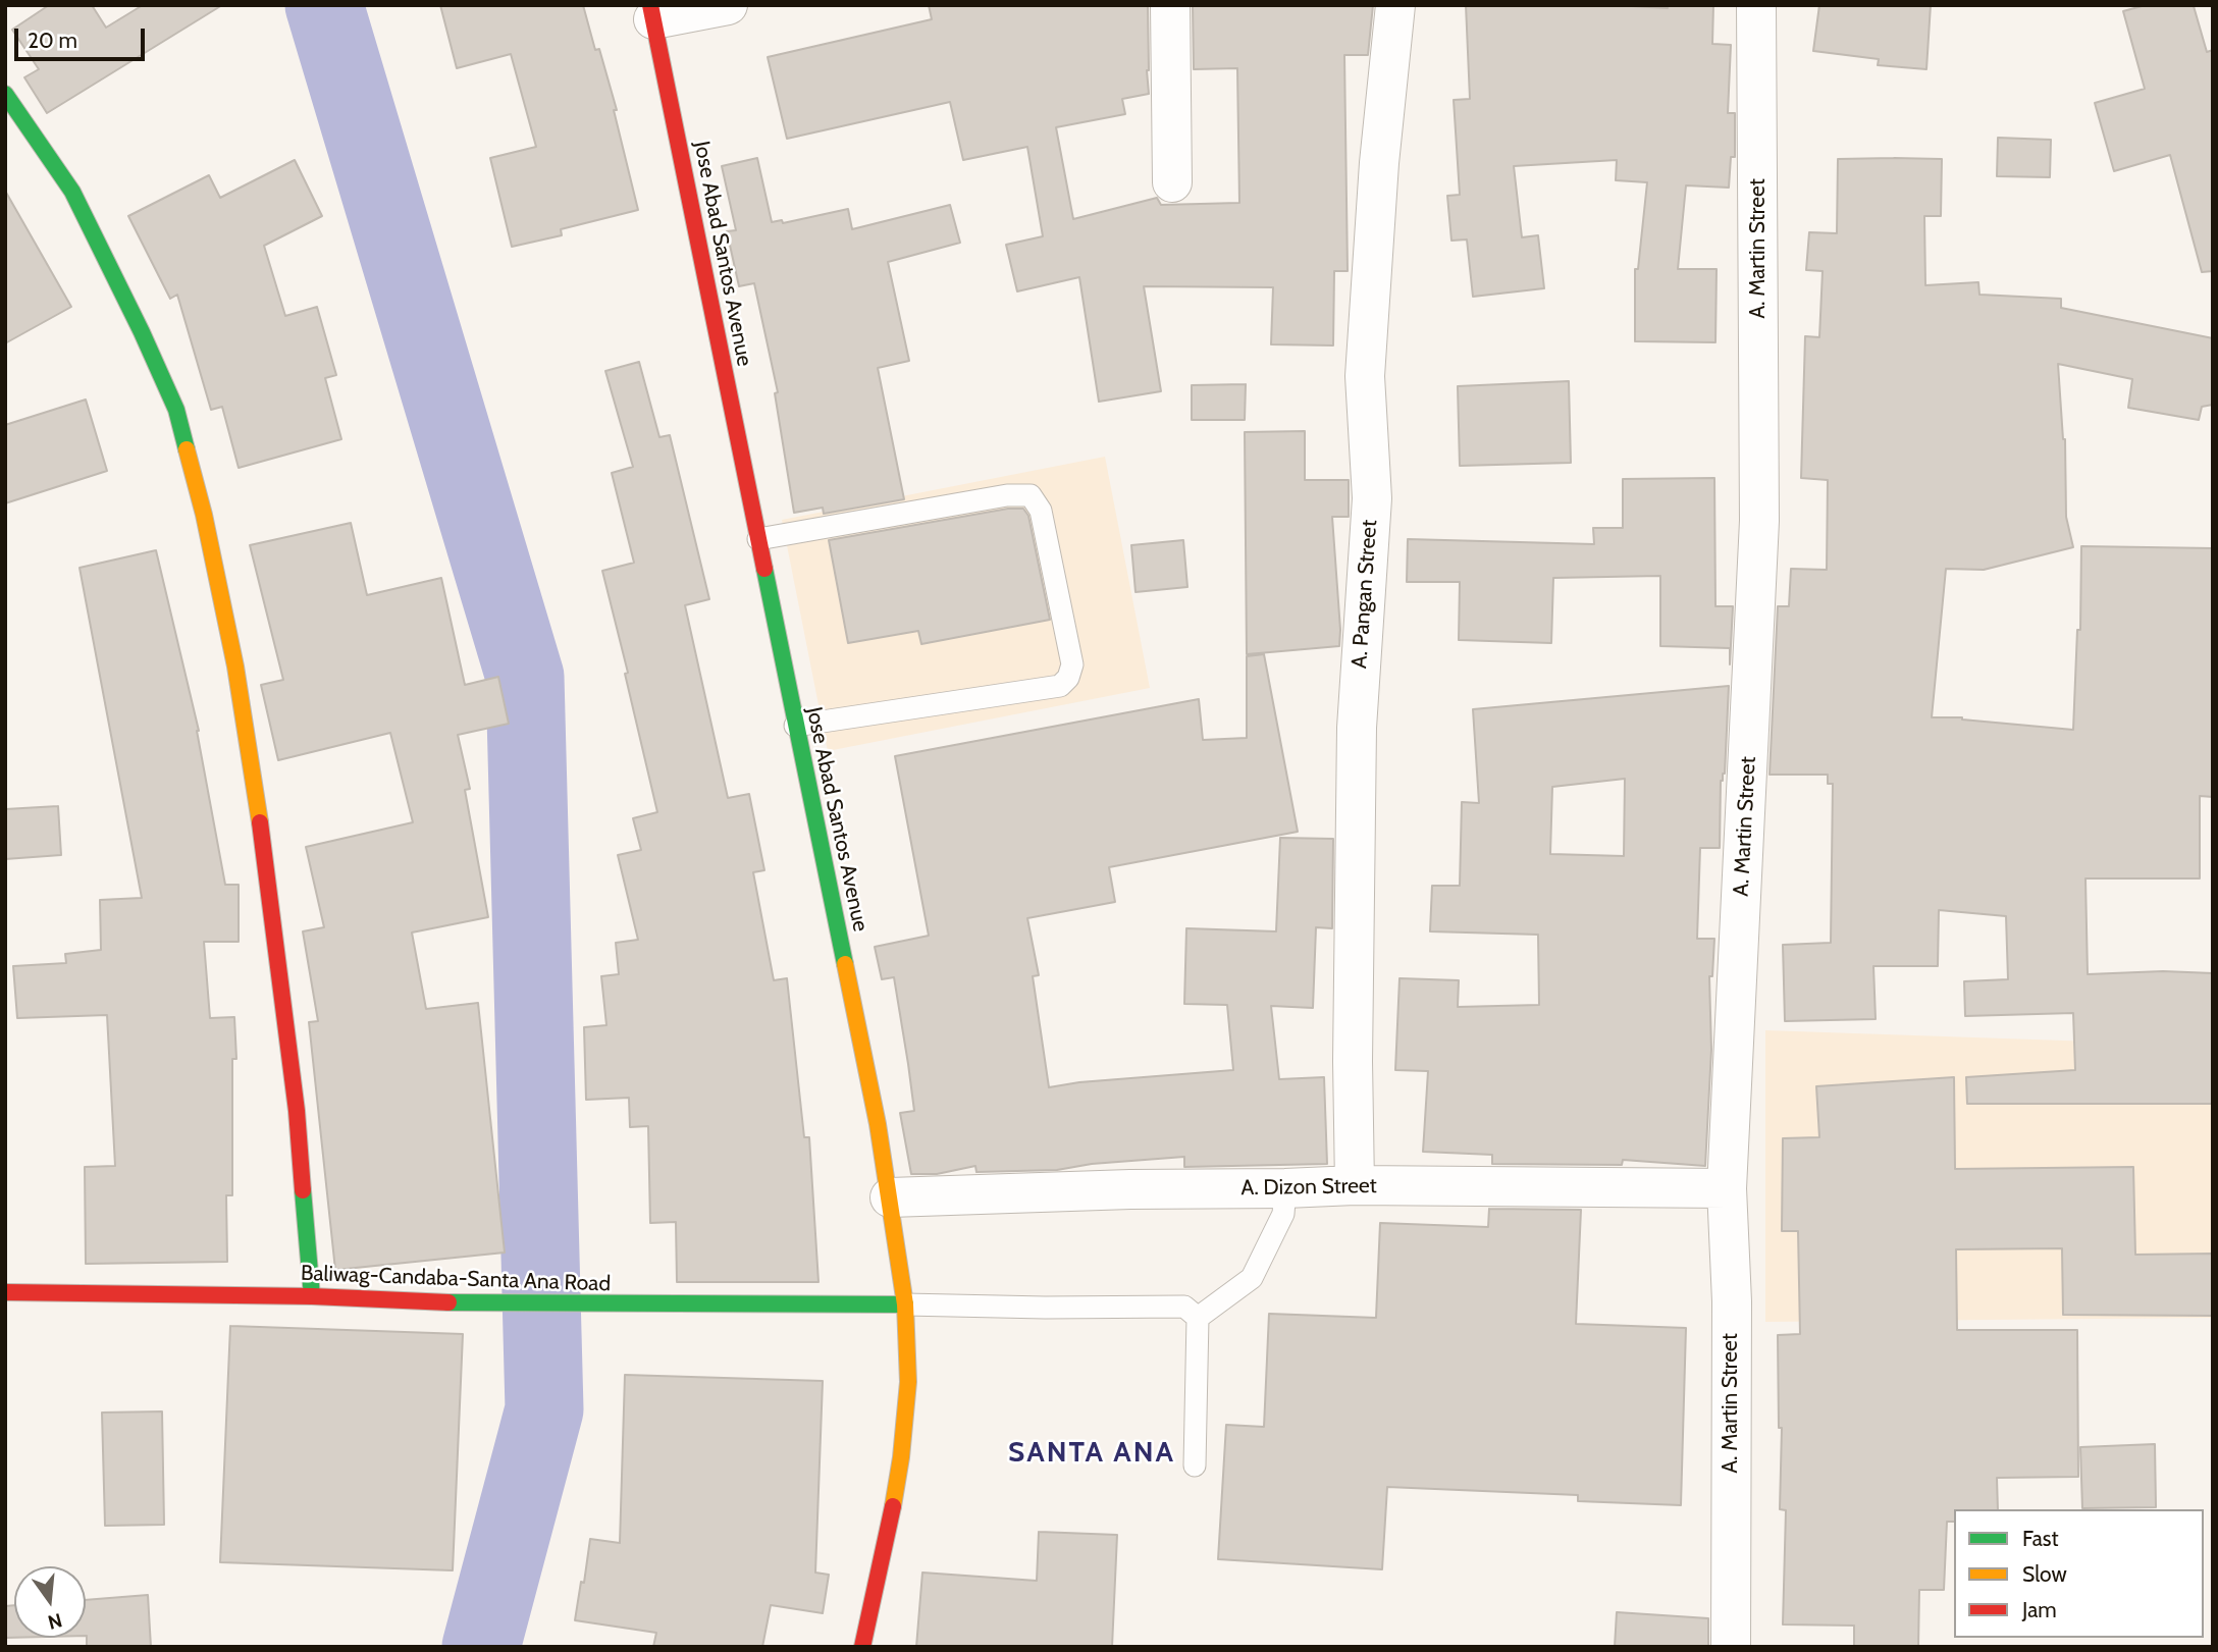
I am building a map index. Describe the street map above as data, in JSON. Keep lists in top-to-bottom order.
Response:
{
  "streets": {
    "main road": ["Jose Abad Santos Avenue", "Baliwag-Candaba-Santa Ana Road"],
    "street": ["A. Martin Street", "A. Pangan Street", "A. Dizon Street"]
  },
  "crossings": [
    ["A. Martin Street", "A. Dizon Street"],
    ["Jose Abad Santos Avenue", "A. Dizon Street"],
    ["Jose Abad Santos Avenue", "Baliwag-Candaba-Santa Ana Road"],
    ["A. Pangan Street", "A. Dizon Street"]
  ],
  "districts": ["SANTA ANA"],
  "legend": ["Fast", "Slow", "Jam"],
  "scale_bar": "20 m",
  "north": "bottom"
}
